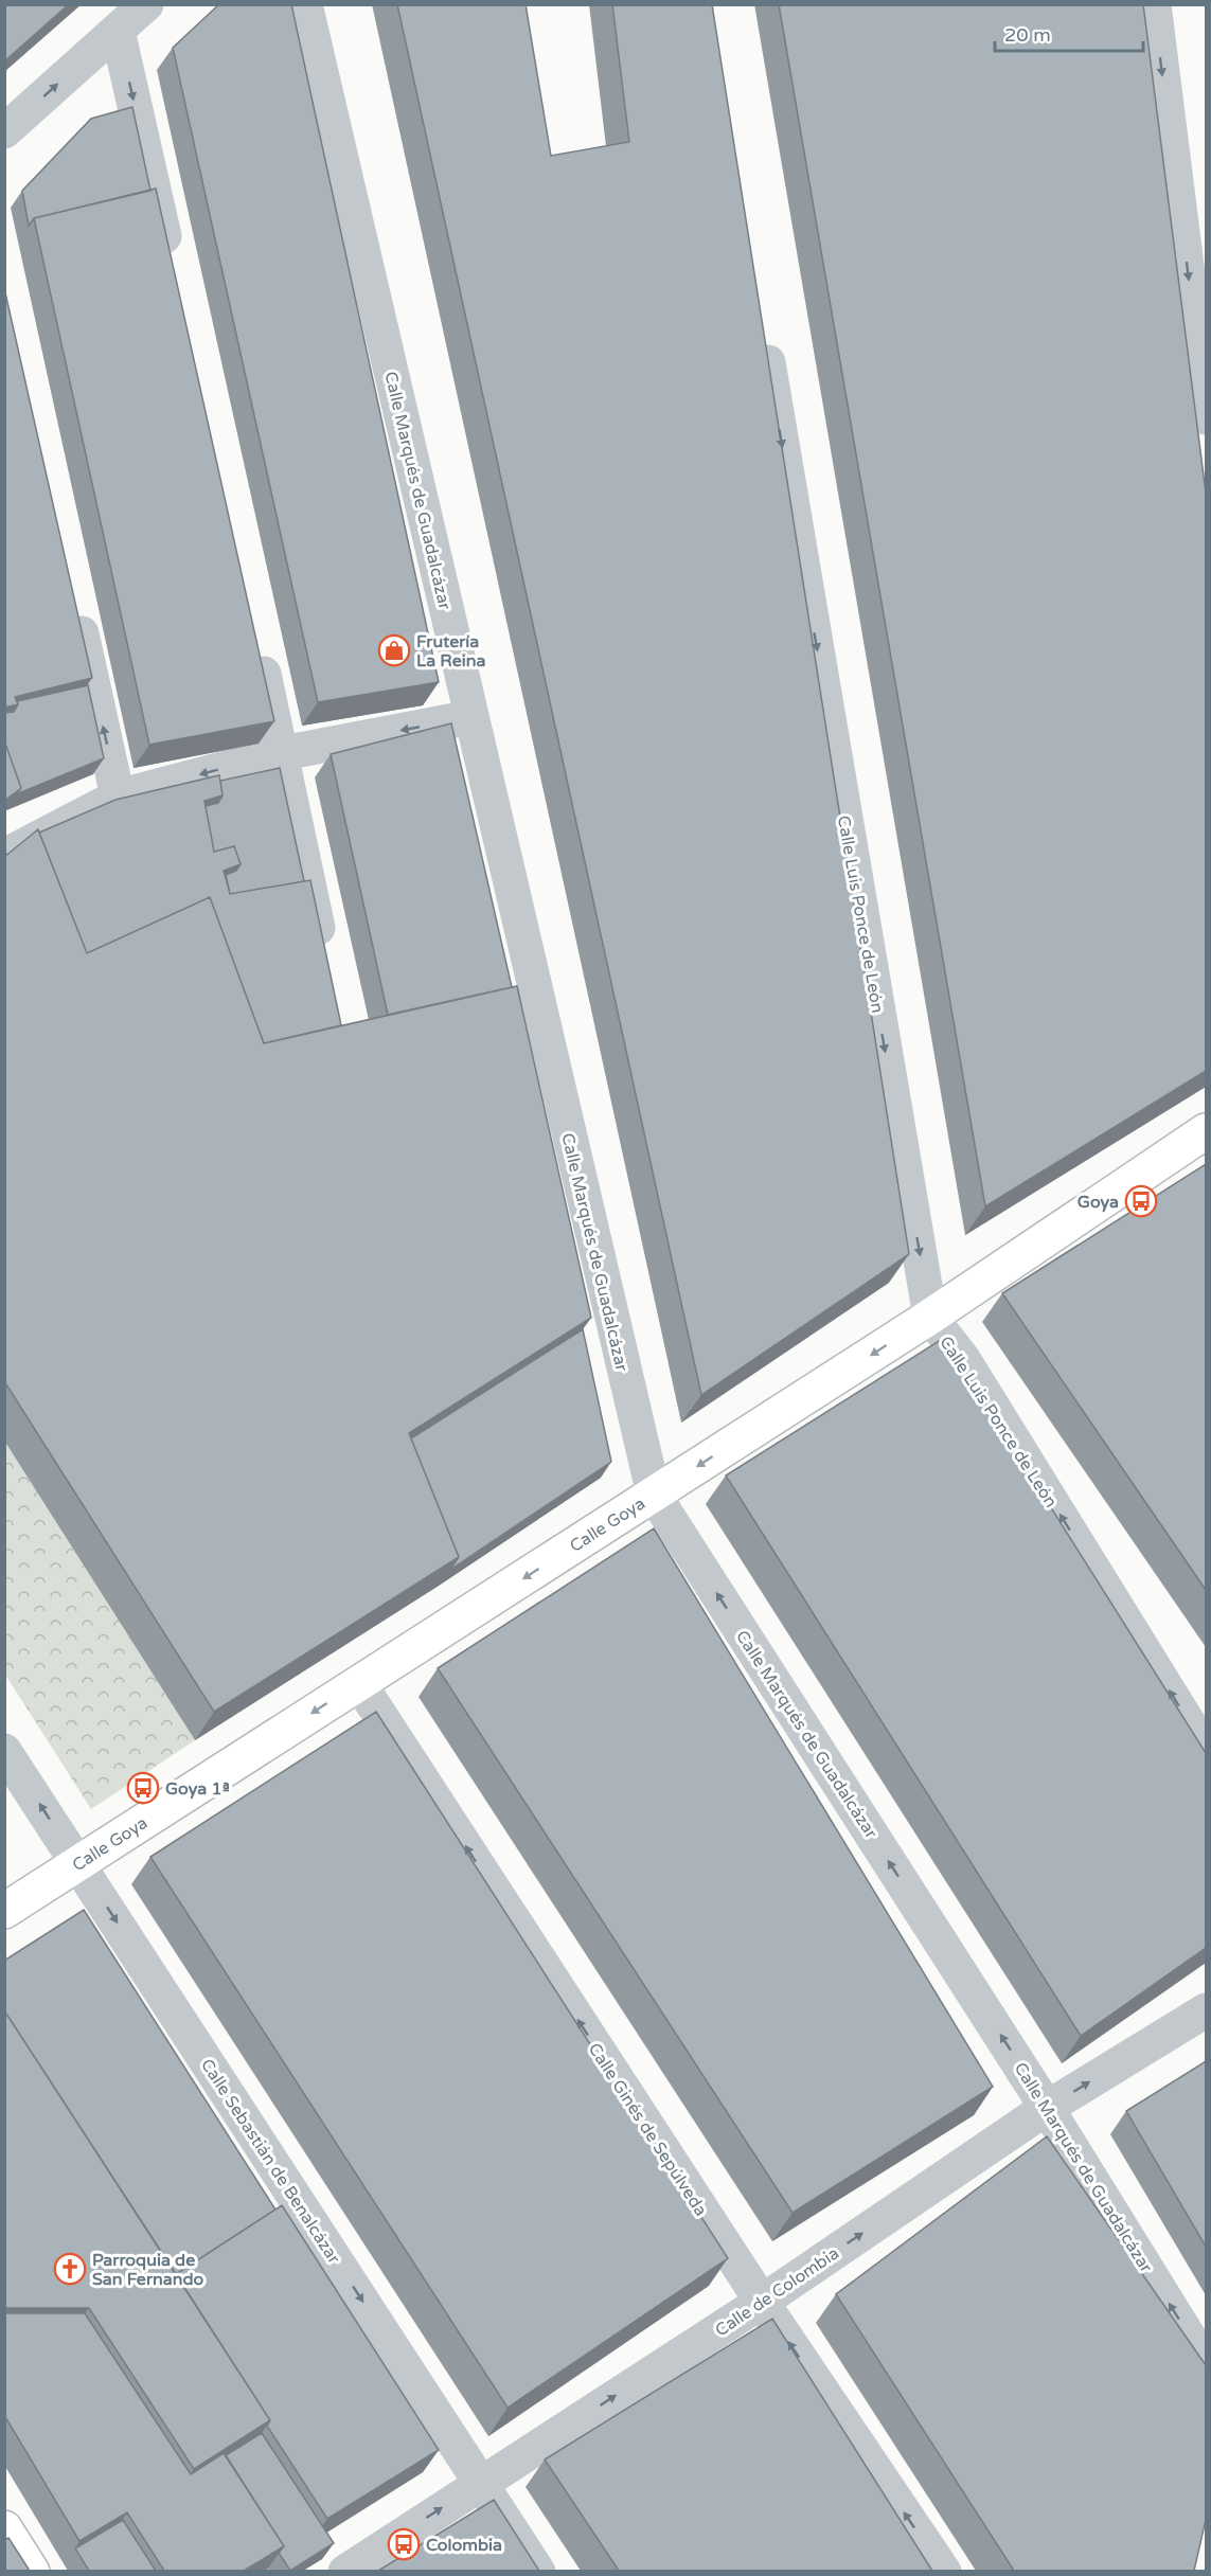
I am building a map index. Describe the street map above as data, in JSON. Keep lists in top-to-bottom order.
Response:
{
  "streets": {
    "street": [
      "Calle Marqués de Guadalcázar",
      "Calle Luis Ponce de León",
      "Calle Goya",
      "Calle Ginés de Sepúlveda",
      "Calle Sebastián de Benalcázar",
      "Calle de Colombia"
    ]
  },
  "crossings": [
    ["Calle Marqués de Guadalcázar", "Calle Goya"],
    ["Calle Marqués de Guadalcázar", "Calle de Colombia"],
    ["Calle Luis Ponce de León", "Calle Goya"],
    ["Calle Goya", "Calle Ginés de Sepúlveda"],
    ["Calle Goya", "Calle Sebastián de Benalcázar"],
    ["Calle Ginés de Sepúlveda", "Calle de Colombia"],
    ["Calle Sebastián de Benalcázar", "Calle de Colombia"]
  ],
  "one_way": [
    "Calle Marqués de Guadalcázar",
    "Calle Goya",
    "Calle Ginés de Sepúlveda",
    "Calle de Colombia"
  ],
  "places": {
    "shop": ["Frutería La Reina"],
    "bus stop": ["Goya", "Goya 1ª", "Colombia"],
    "church": ["Parroquia de San Fernando"]
  },
  "scale_bar": "20 m"
}
